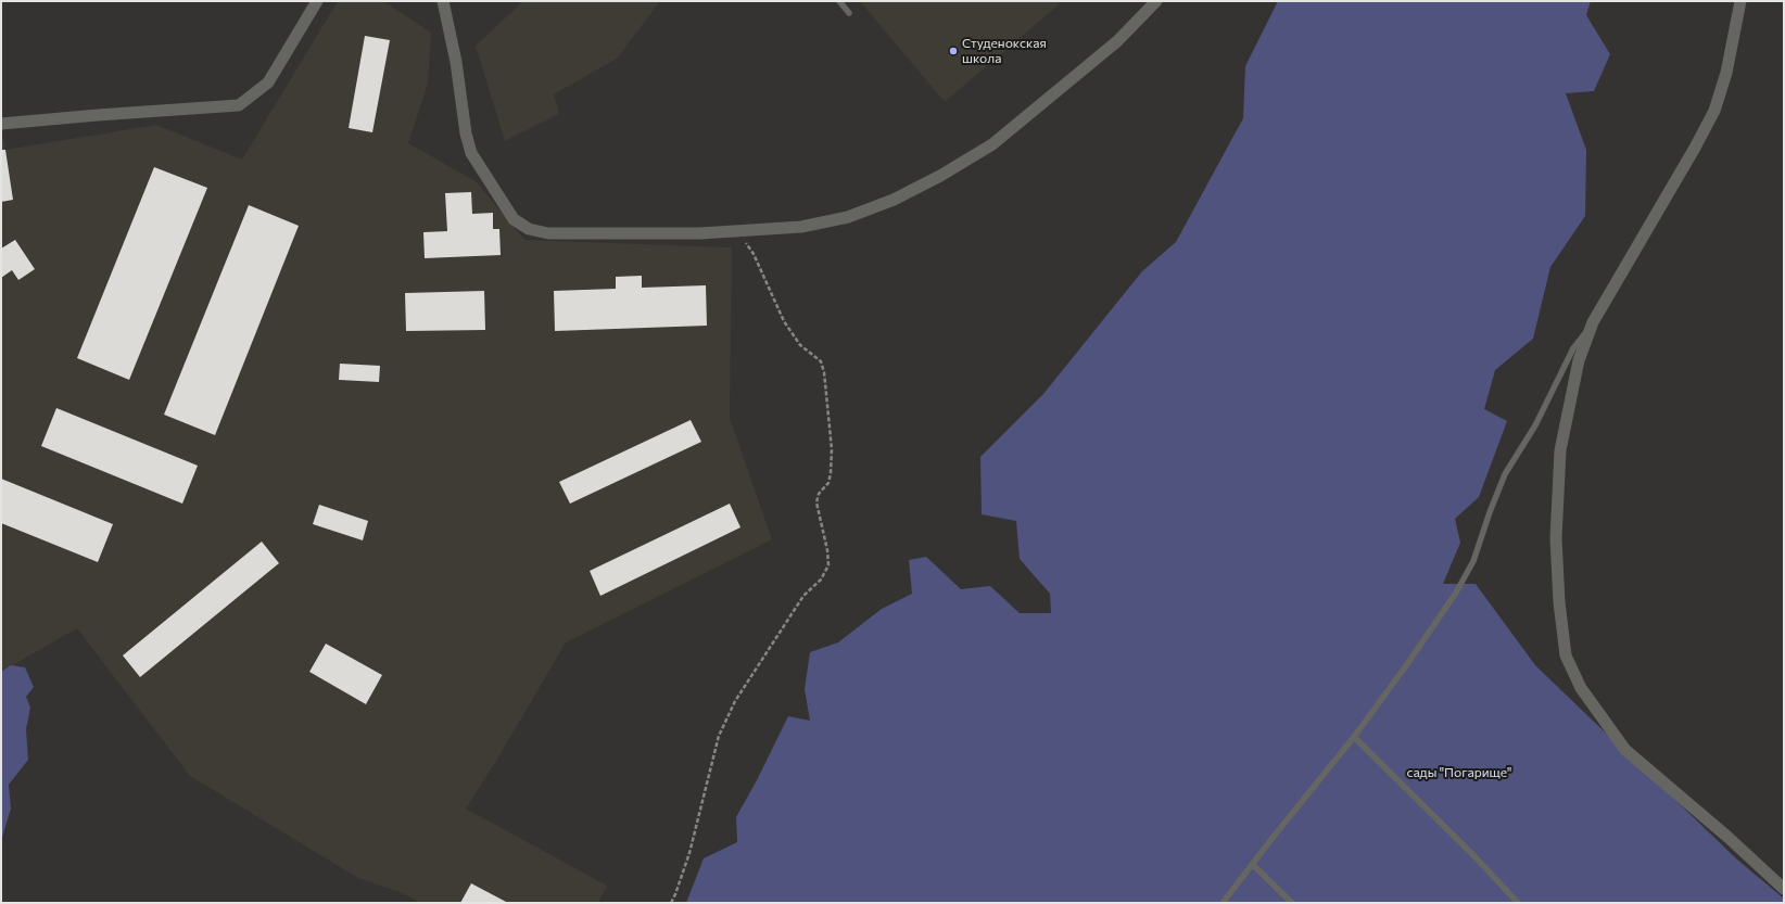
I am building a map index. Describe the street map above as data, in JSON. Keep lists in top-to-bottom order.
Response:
{
  "parks": ["сады \"Погарище\""],
  "places": ["Студенокская школа"]
}
